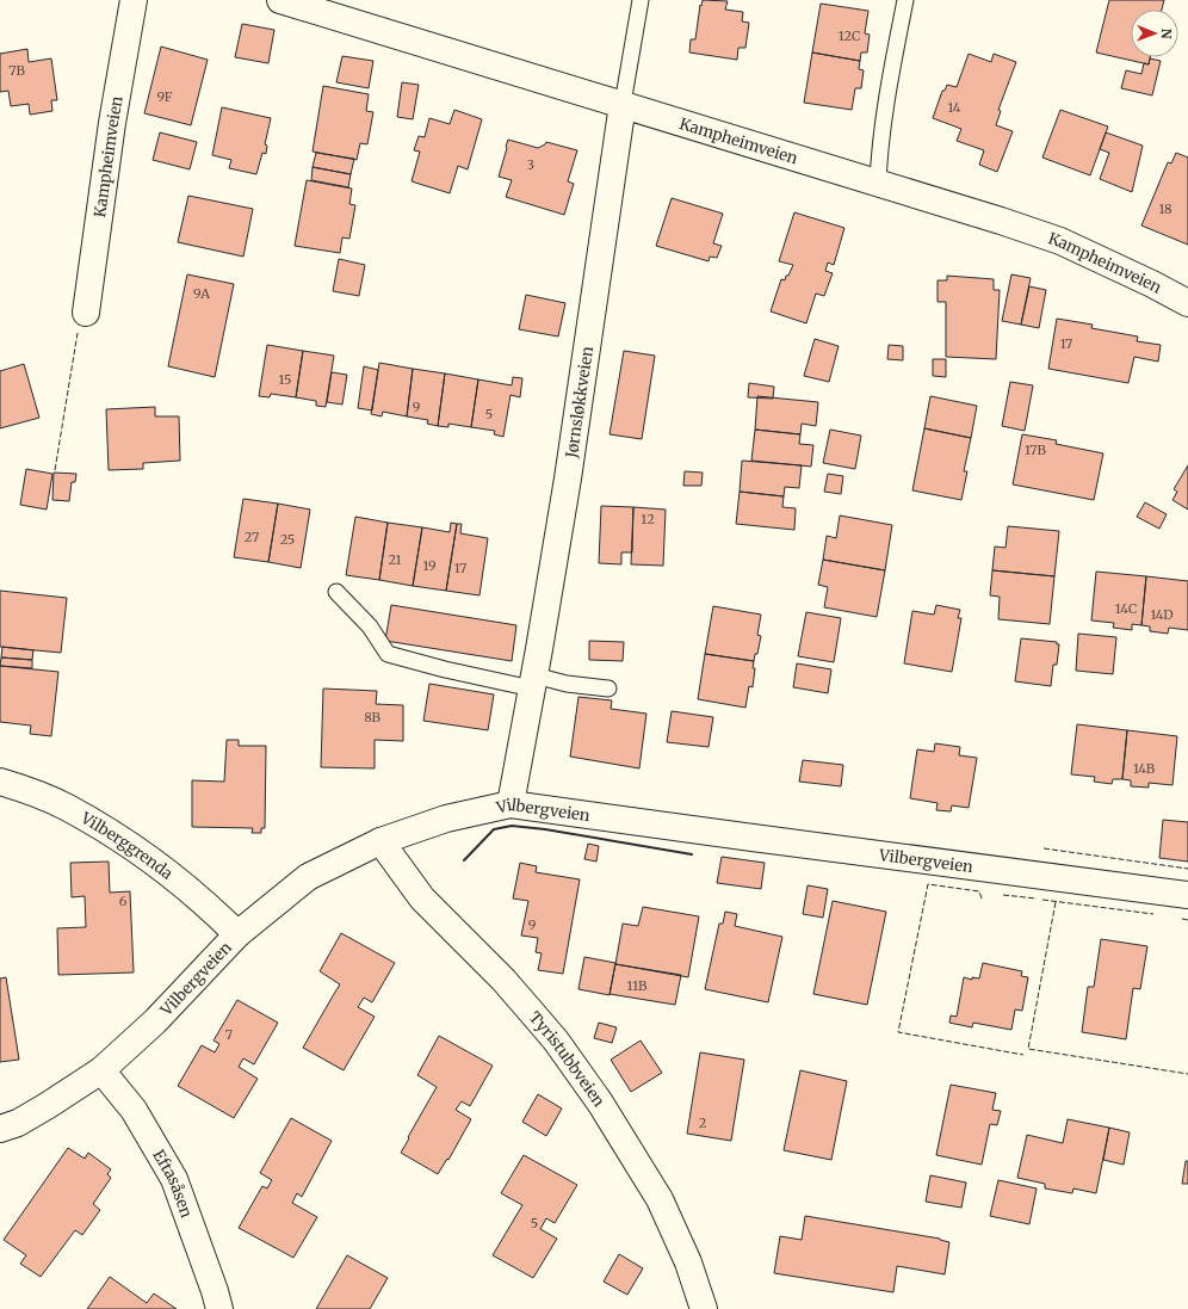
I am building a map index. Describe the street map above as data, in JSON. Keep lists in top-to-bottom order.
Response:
{
  "streets": {
    "street": [
      "Kampheimveien",
      "Jørnsløkkveien",
      "Vilbergveien",
      "Vilberggrenda",
      "Tyristubbveien",
      "Eftasåsen"
    ]
  },
  "crossings": [
    ["Kampheimveien", "Jørnsløkkveien"],
    ["Jørnsløkkveien", "Vilbergveien"],
    ["Vilbergveien", "Vilberggrenda"],
    ["Vilbergveien", "Tyristubbveien"],
    ["Vilbergveien", "Eftasåsen"]
  ],
  "house_numbers": [
    "12C",
    "7B",
    "9F",
    "14",
    "3",
    "18",
    "9A",
    "17",
    "15",
    "9",
    "5",
    "17B",
    "12",
    "27",
    "25",
    "21",
    "19",
    "17",
    "14C",
    "14D",
    "8B",
    "14B",
    "6",
    "9",
    "11B",
    "7",
    "2",
    "5"
  ],
  "north": "right"
}
